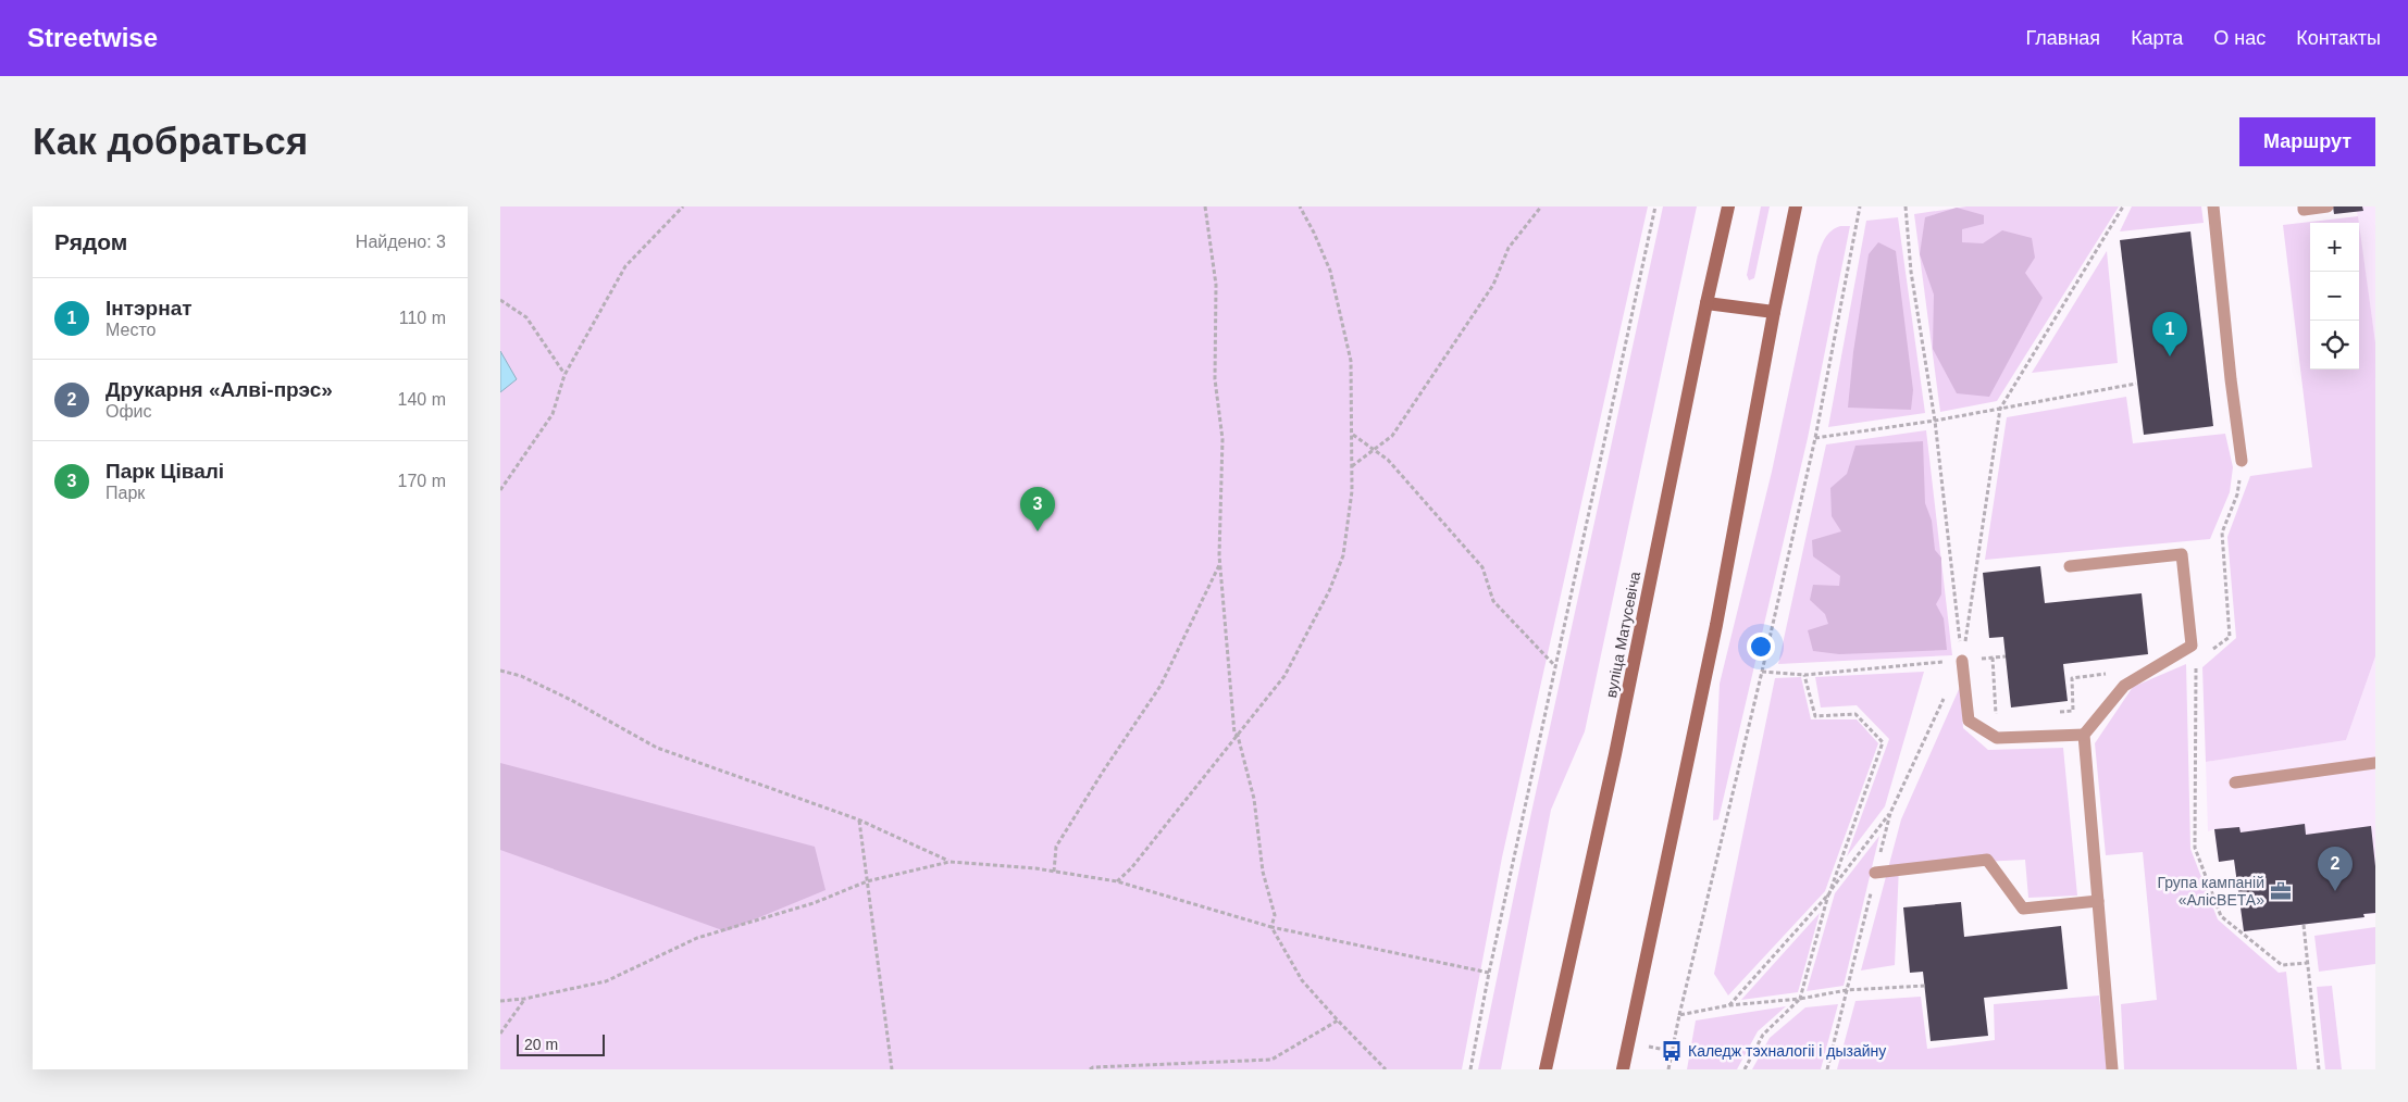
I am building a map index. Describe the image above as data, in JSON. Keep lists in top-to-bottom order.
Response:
{
  "streets": {
    "main road": ["вуліца Матусевіча"]
  },
  "places": {
    "office": ["Група кампаній «АлісВЕТА»"],
    "bus stop": ["Каледж тэхналогіі і дызайну"]
  },
  "scale_bar": "20 m",
  "page": {
    "header": "Streetwise",
    "nav": [
      "Главная",
      "Карта",
      "О нас",
      "Контакты"
    ],
    "buttons": "Маршрут",
    "title": "Как добраться",
    "heading": ["Рядом", "Найдено: 3"],
    "map_buttons": ["+", "−"],
    "list": [
      {
        "mark": "1",
        "name": "Інтэрнат",
        "note": "Место",
        "value": "110 m"
      },
      {
        "mark": "2",
        "name": "Друкарня «Алві-прэс»",
        "note": "Офис",
        "value": "140 m"
      },
      {
        "mark": "3",
        "name": "Парк Цівалі",
        "note": "Парк",
        "value": "170 m"
      }
    ],
    "pins": ["1", "3", "2"],
    "scale": "20 m"
  }
}
